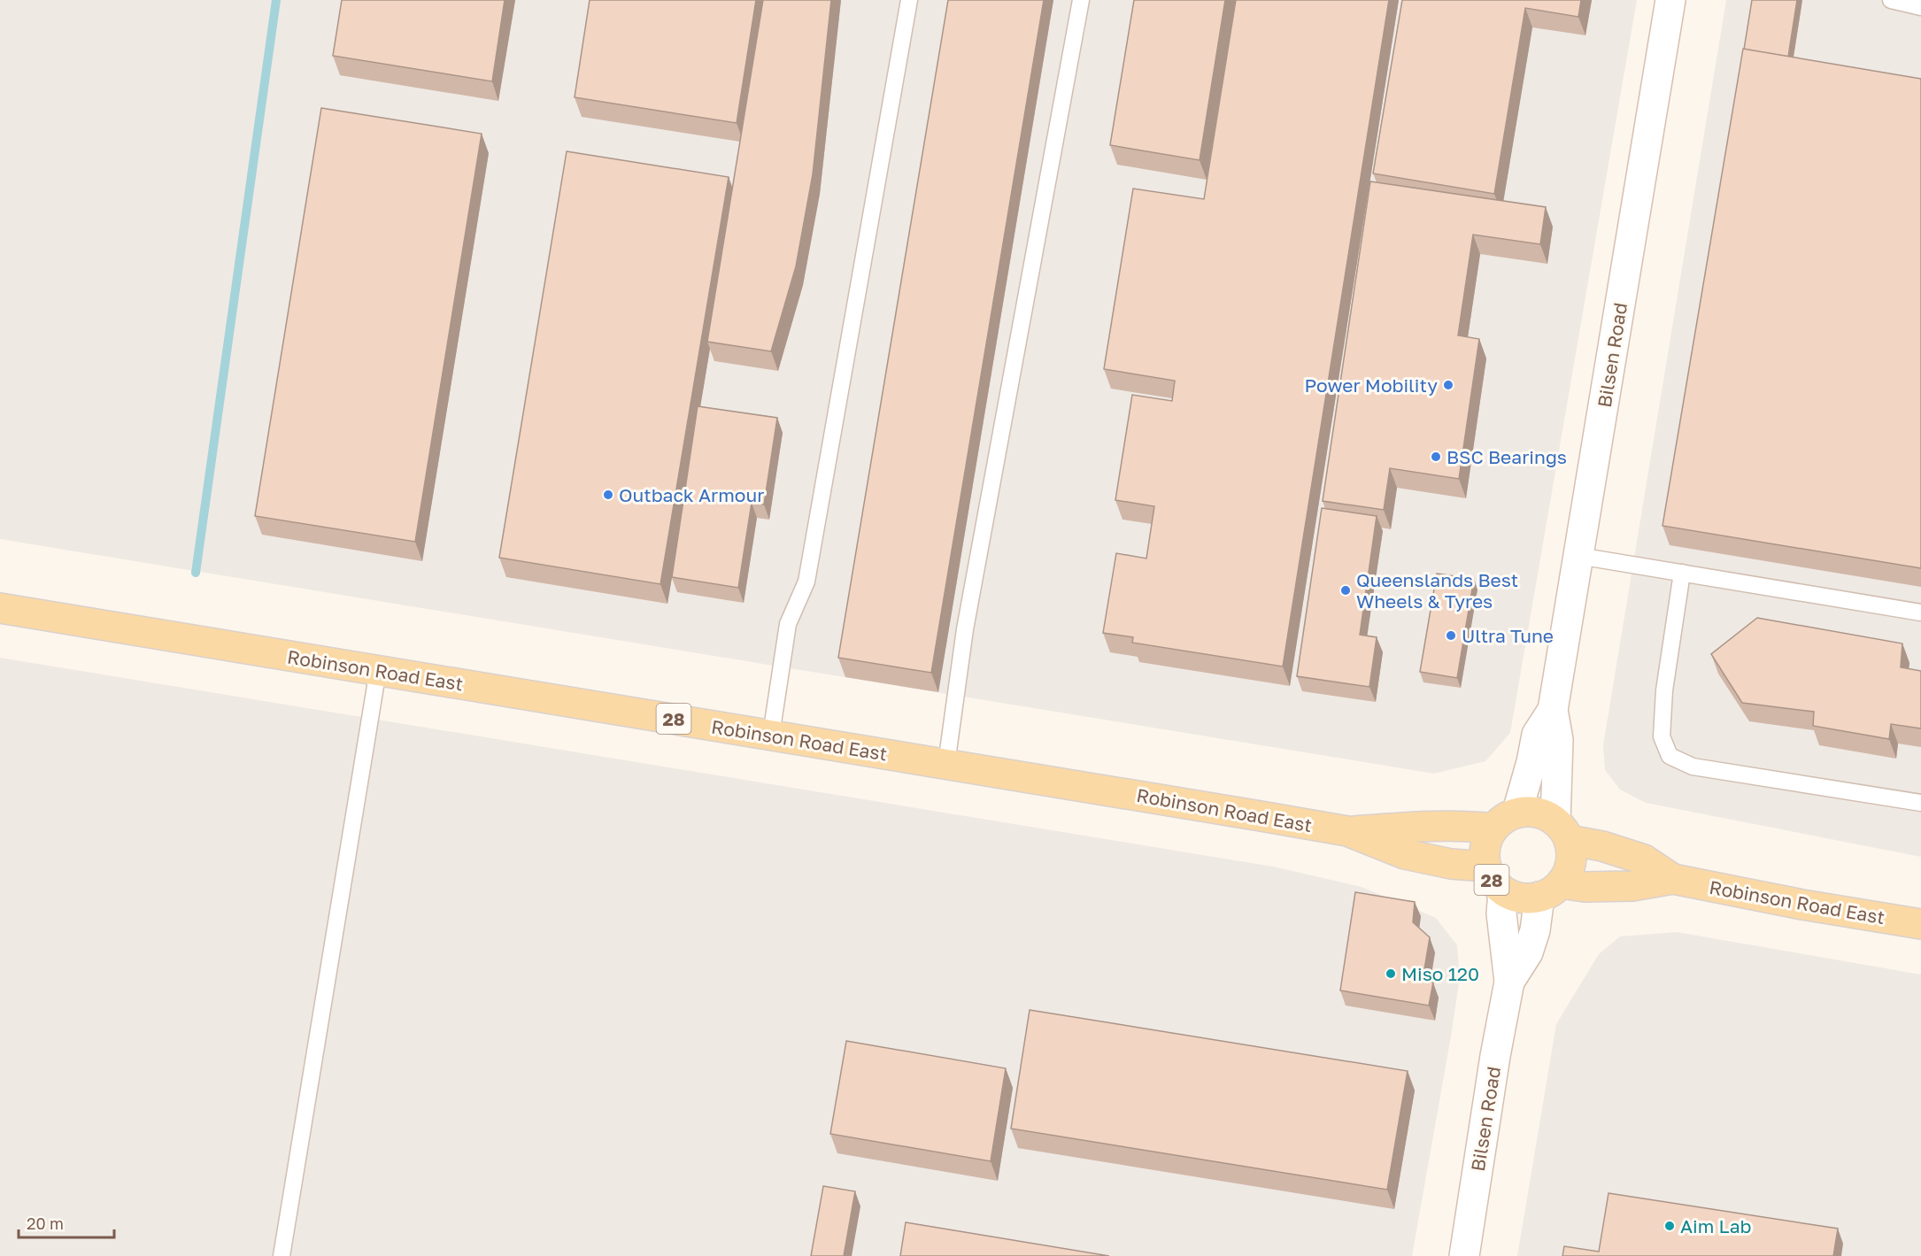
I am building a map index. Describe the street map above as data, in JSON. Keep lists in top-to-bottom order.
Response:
{
  "streets": {
    "main road": ["Robinson Road East", "28"],
    "street": ["Bilsen Road"]
  },
  "crossings": [
    ["Bilsen Road", "Robinson Road East"],
    ["Bilsen Road", "28"],
    ["Robinson Road East", "28"]
  ],
  "places": [
    "Power Mobility",
    "BSC Bearings",
    "Outback Armour",
    "Queenslands Best Wheels & Tyres",
    "Ultra Tune",
    "Miso 120",
    "Aim Lab"
  ],
  "scale_bar": "20 m"
}
